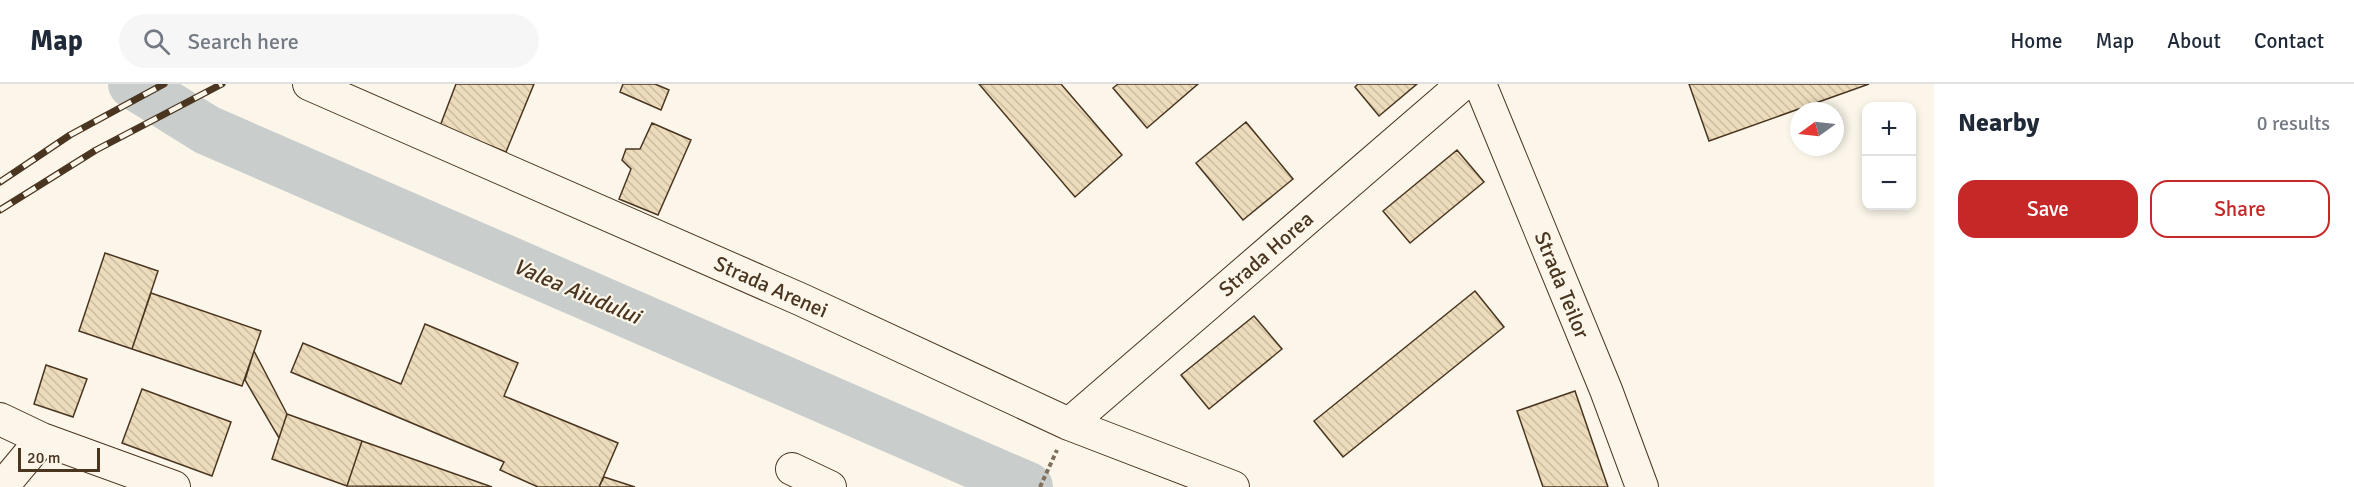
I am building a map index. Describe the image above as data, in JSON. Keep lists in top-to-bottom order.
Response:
{
  "streets": {
    "street": ["Strada Horea", "Strada Teilor", "Strada Arenei"]
  },
  "crossings": [
    ["Strada Horea", "Strada Arenei"]
  ],
  "water": ["Valea Aiudului"],
  "scale_bar": "20 m",
  "north": "left",
  "page": {
    "header": "Map",
    "search": "Search here",
    "nav": [
      "Home",
      "Map",
      "About",
      "Contact"
    ],
    "heading": ["Nearby", "0 results"],
    "map_buttons": ["+", "−"],
    "buttons": ["Save", "Share"],
    "scale": "20 m"
  }
}
